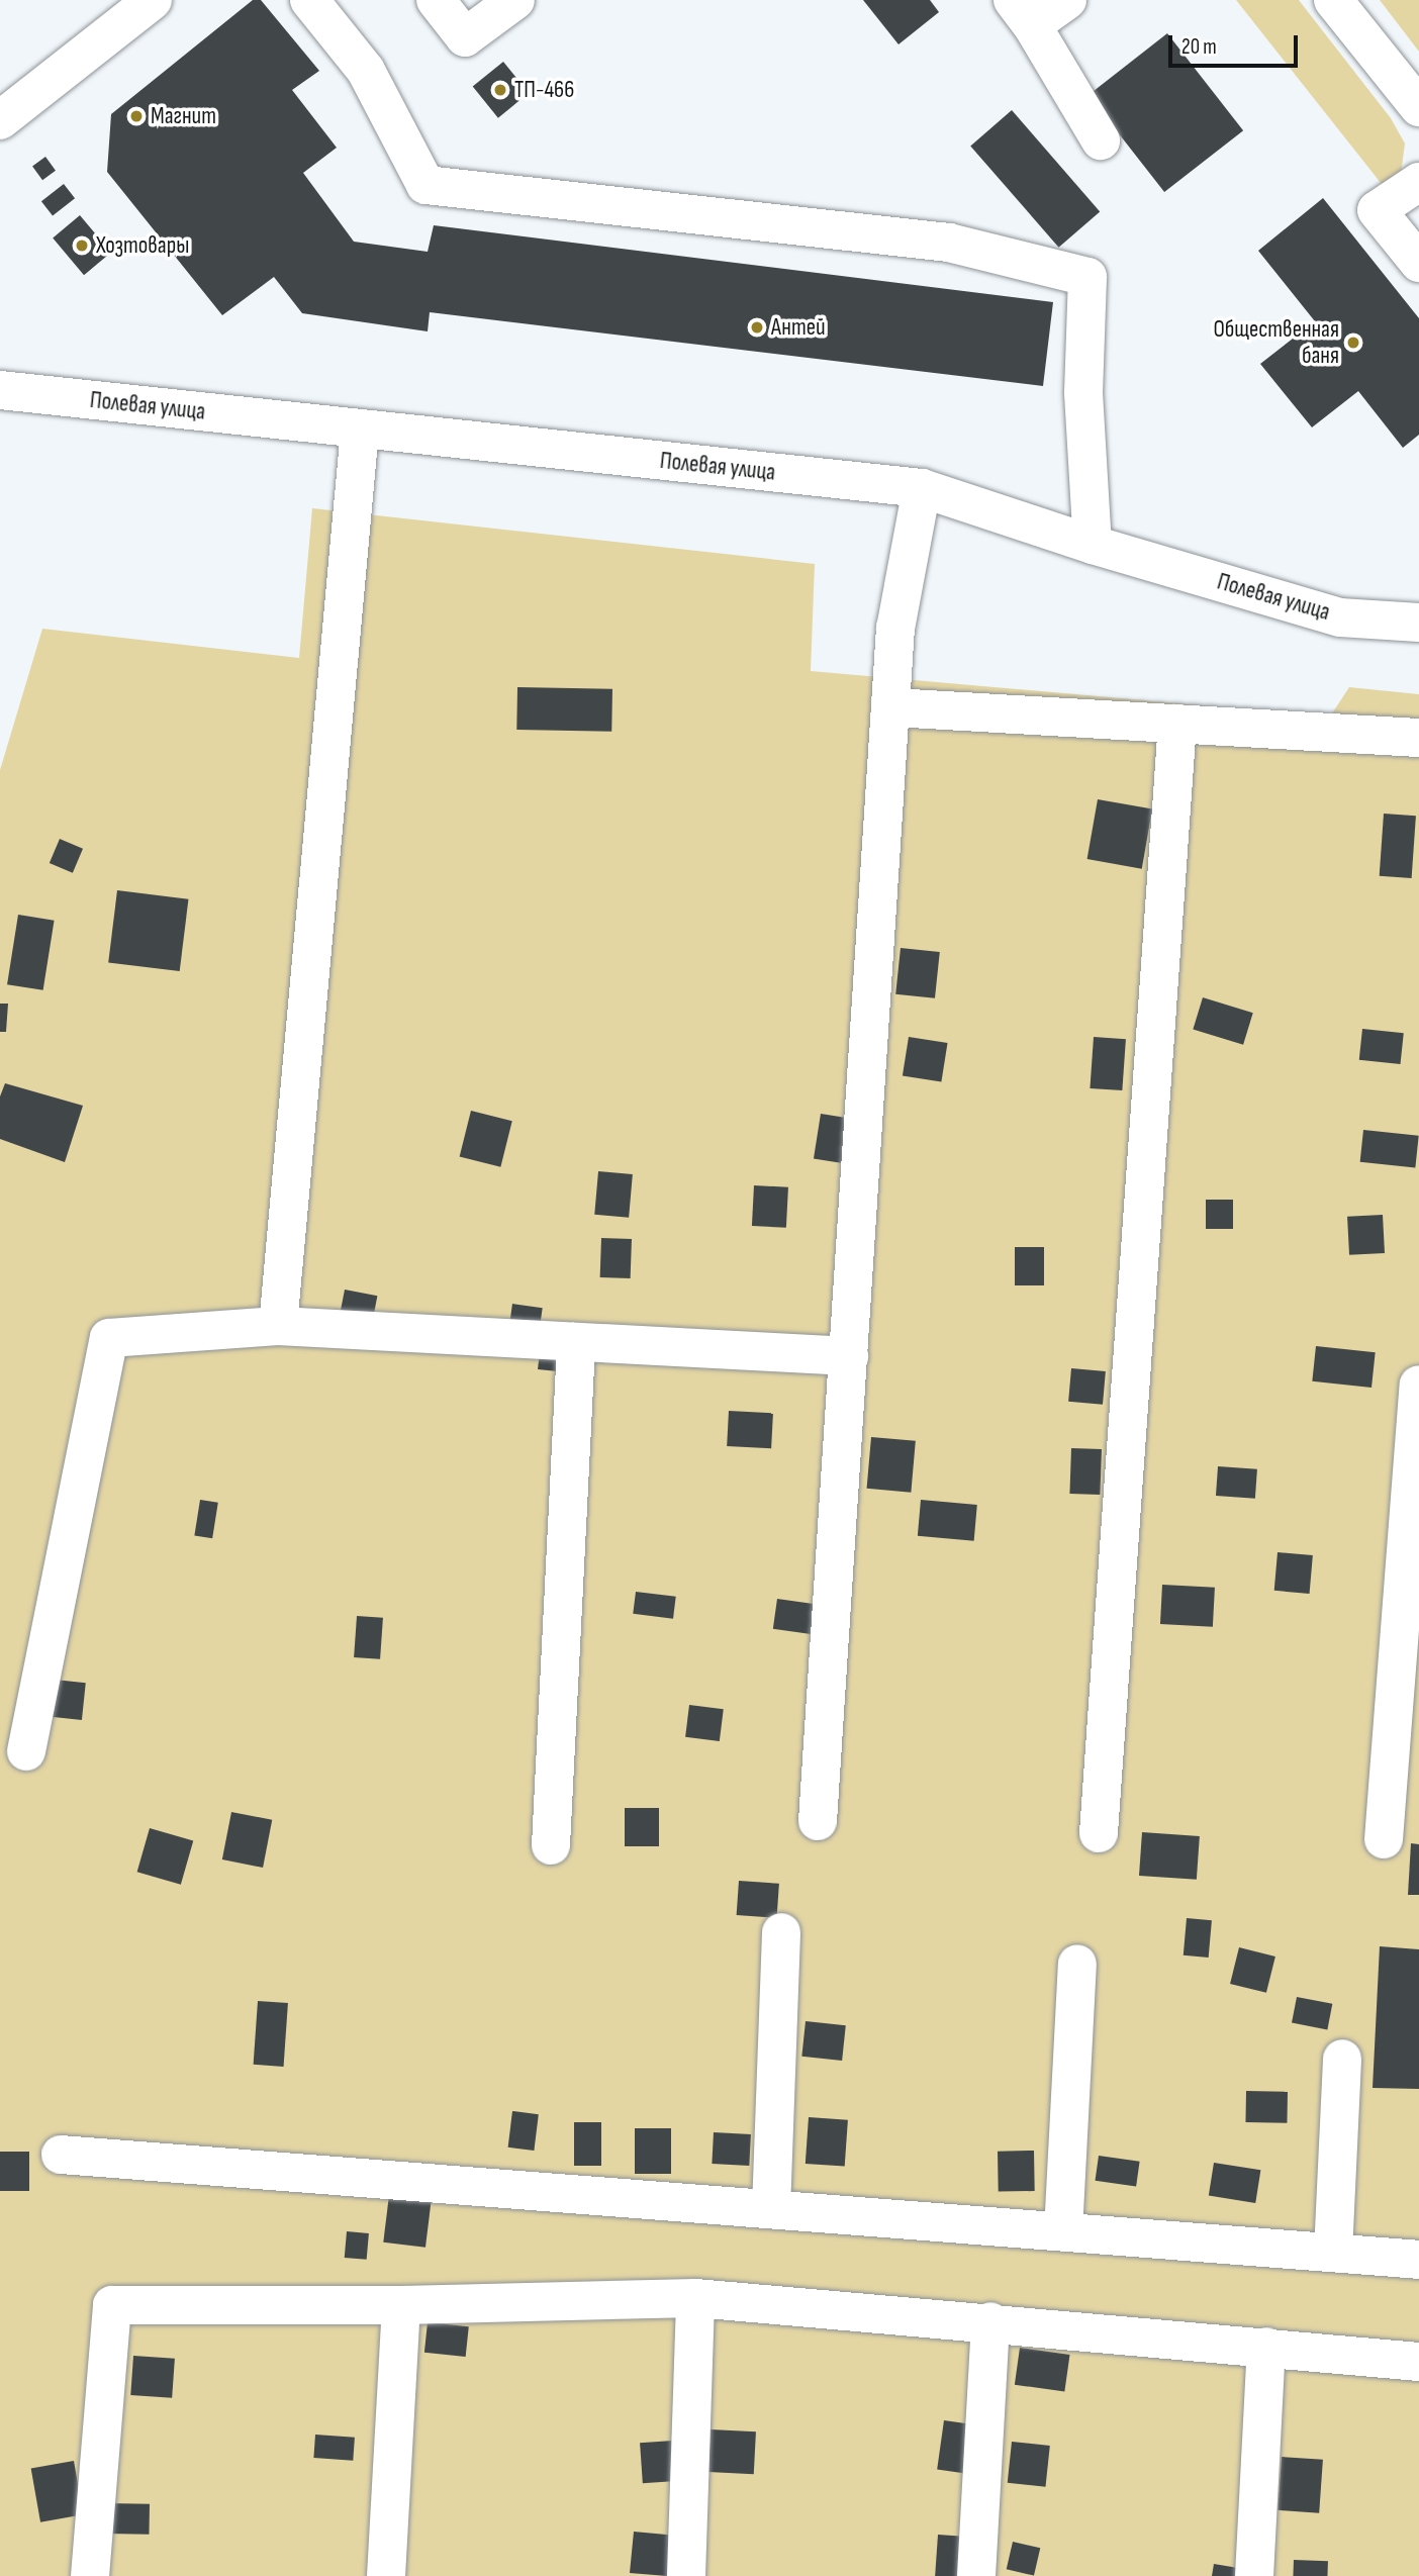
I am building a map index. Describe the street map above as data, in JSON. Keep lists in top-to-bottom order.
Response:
{
  "streets": {
    "street": ["Полевая улица"]
  },
  "places": [
    "ТП-466",
    "Магнит",
    "Хозтовары",
    "Антей",
    "Общественная баня"
  ],
  "scale_bar": "20 m"
}
